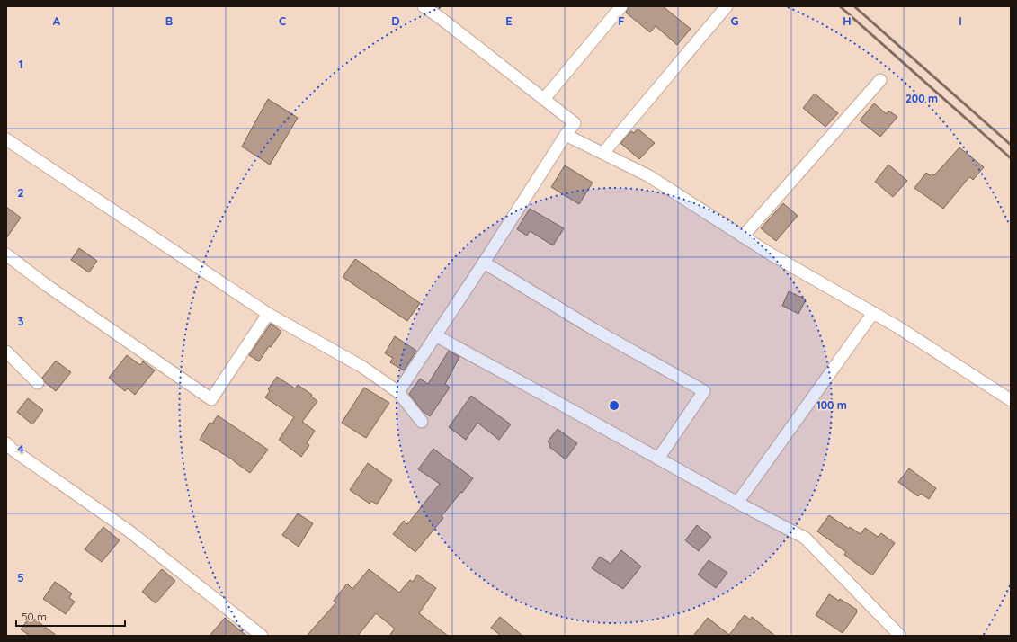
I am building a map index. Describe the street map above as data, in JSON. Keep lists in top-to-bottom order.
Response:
{
  "scale_bar": "50 m",
  "grid": {
    "columns": [
      "A",
      "B",
      "C",
      "D",
      "E",
      "F",
      "G",
      "H",
      "I"
    ],
    "rows": [
      "1",
      "2",
      "3",
      "4",
      "5"
    ]
  },
  "rings": ["200 m", "100 m"]
}
